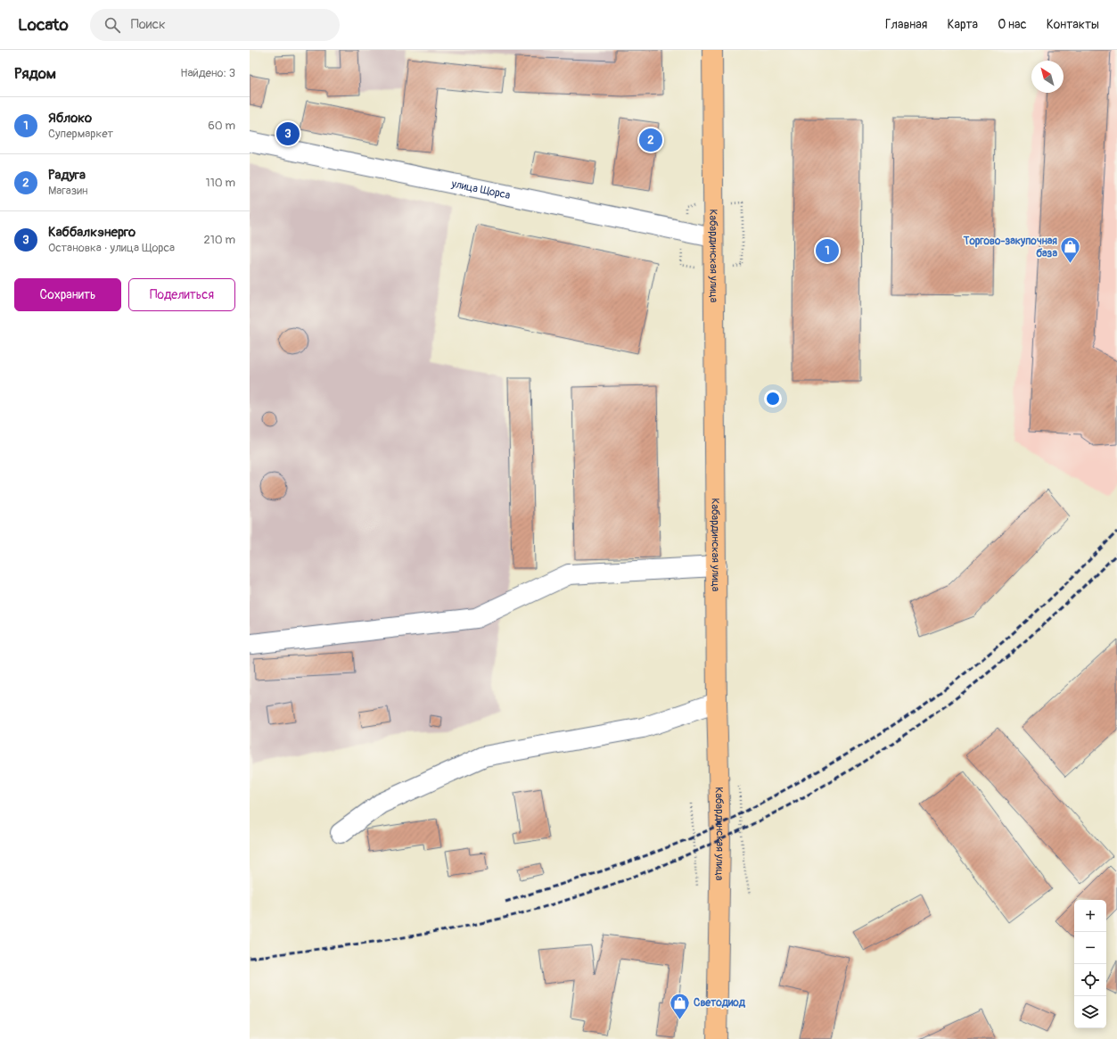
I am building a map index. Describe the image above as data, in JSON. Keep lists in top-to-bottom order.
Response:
{
  "streets": {
    "main road": ["Кабардинская улица"],
    "street": ["улица Щорса"]
  },
  "crossings": [
    ["улица Щорса", "Кабардинская улица"]
  ],
  "places": {
    "shop": ["Торгово-закупочная база", "Светодиод"]
  },
  "north": "top left",
  "page": {
    "header": "Locato",
    "search": "Поиск",
    "nav": [
      "Главная",
      "Карта",
      "О нас",
      "Контакты"
    ],
    "heading": ["Рядом", "Найдено: 3"],
    "list": [
      {
        "mark": "1",
        "name": "Яблоко",
        "note": "Супермаркет",
        "value": "60 m"
      },
      {
        "mark": "2",
        "name": "Радуга",
        "note": "Магазин",
        "value": "110 m"
      },
      {
        "mark": "3",
        "name": "Каббалкэнерго",
        "note": "Остановка · улица Щорса",
        "value": "210 m"
      }
    ],
    "pins": ["3", "2", "1"],
    "buttons": ["Сохранить", "Поделиться"],
    "map_buttons": ["+", "−"]
  }
}
